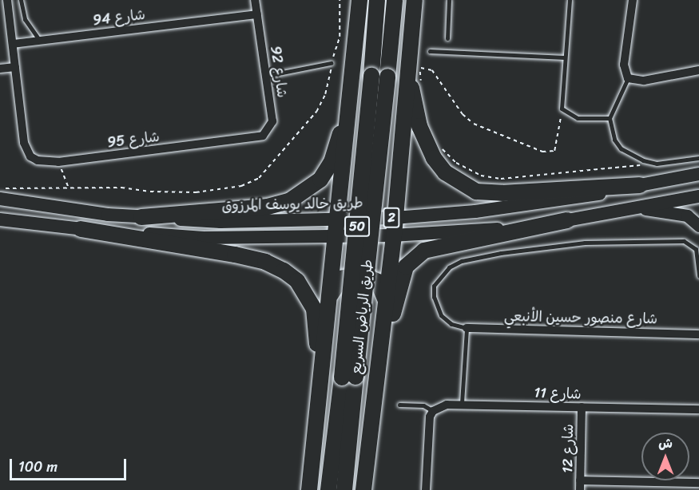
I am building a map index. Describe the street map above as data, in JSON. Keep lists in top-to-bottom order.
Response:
{
  "streets": {
    "highway": ["50", "طريق الرياض السريع"],
    "main road": ["طريق خالد يوسف المرزوق", "2"],
    "street": [
      "شارع 94",
      "شارع 92",
      "شارع 95",
      "شارع منصور حسين الأنبعي",
      "شارع 11",
      "شارع 12"
    ]
  },
  "crossings": [
    ["شارع 94", "شارع 92"],
    ["شارع 92", "شارع 95"],
    ["شارع 11", "شارع 12"]
  ],
  "scale_bar": "100 m",
  "north": "top"
}
